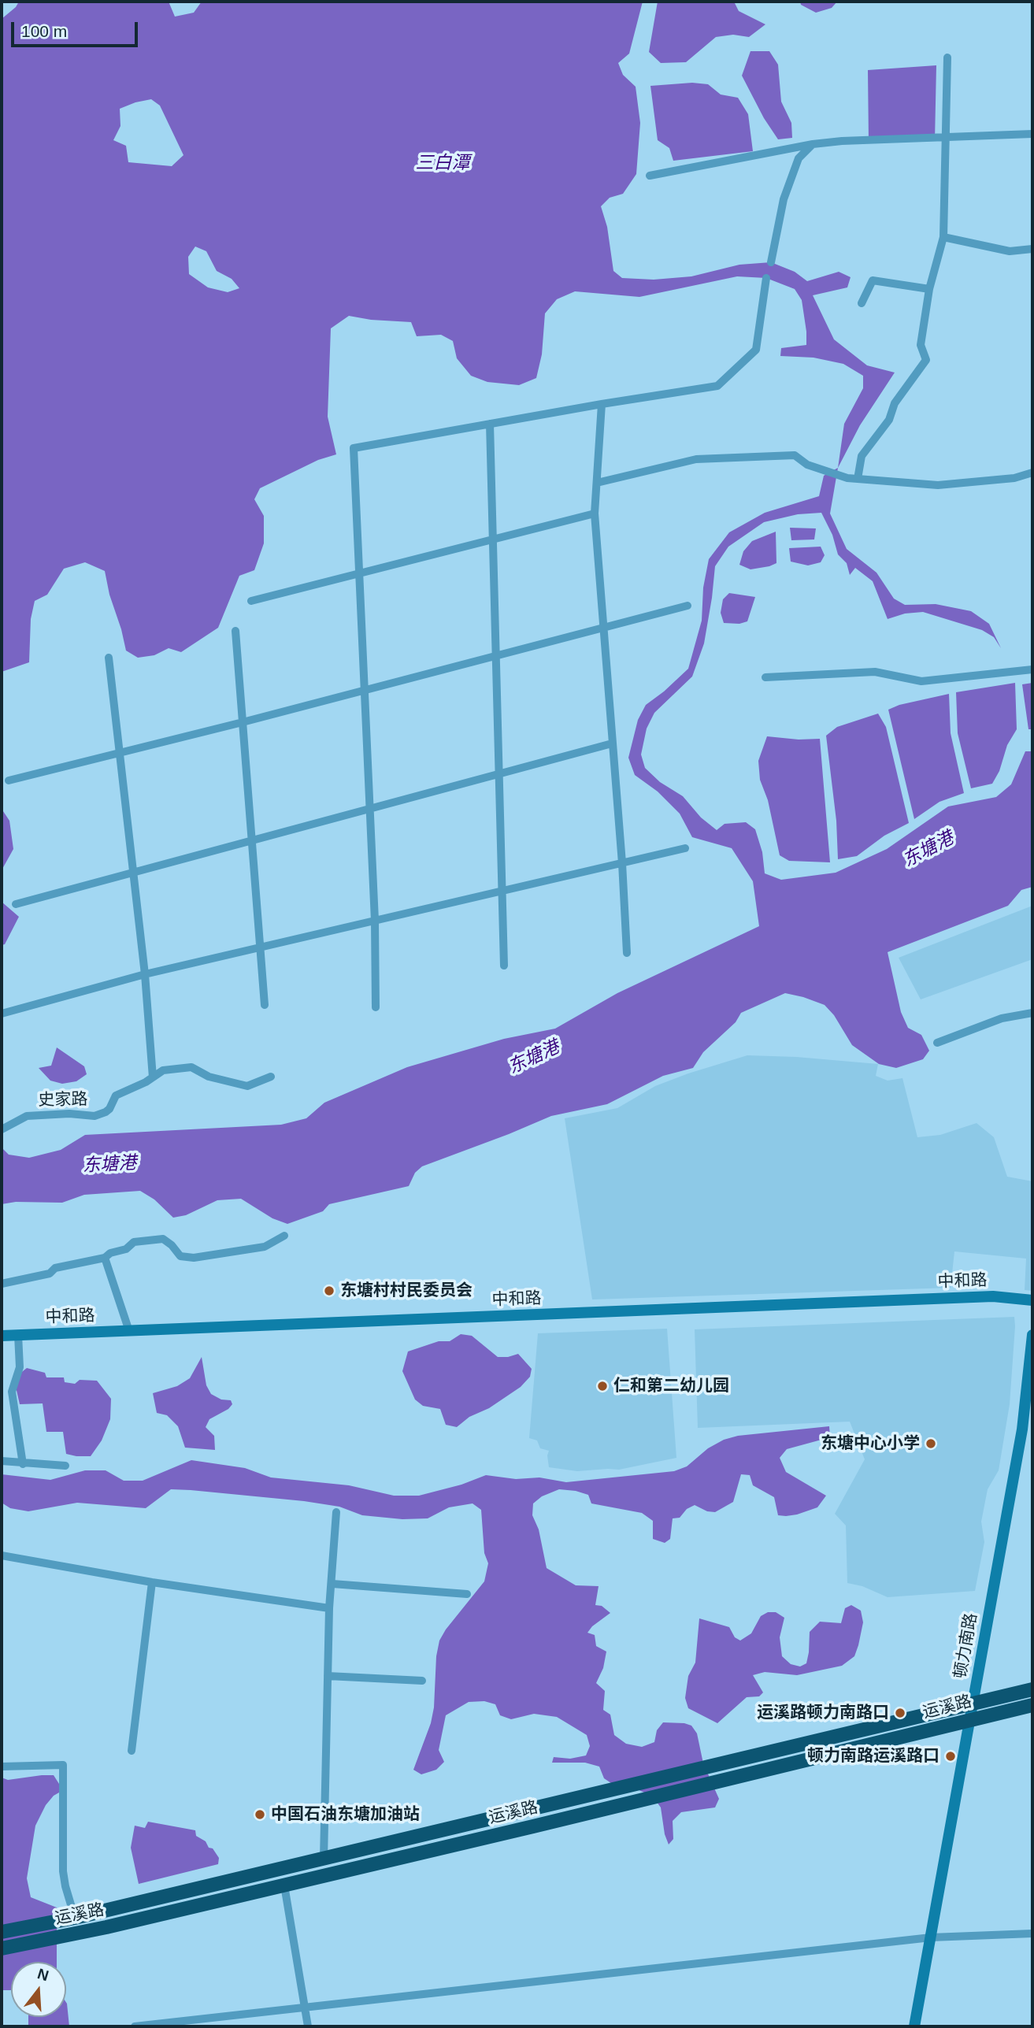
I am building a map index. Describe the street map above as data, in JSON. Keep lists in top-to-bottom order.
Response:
{
  "streets": {
    "highway": ["运溪路"],
    "street": ["史家路", "中和路", "顿力南路"]
  },
  "crossings": [
    ["顿力南路", "运溪路"]
  ],
  "water": ["三白潭", "东塘港"],
  "places": [
    "东塘村村民委员会",
    "仁和第二幼儿园",
    "东塘中心小学",
    "运溪路顿力南路口",
    "顿力南路运溪路口",
    "中国石油东塘加油站"
  ],
  "scale_bar": "100 m",
  "north": "top"
}
